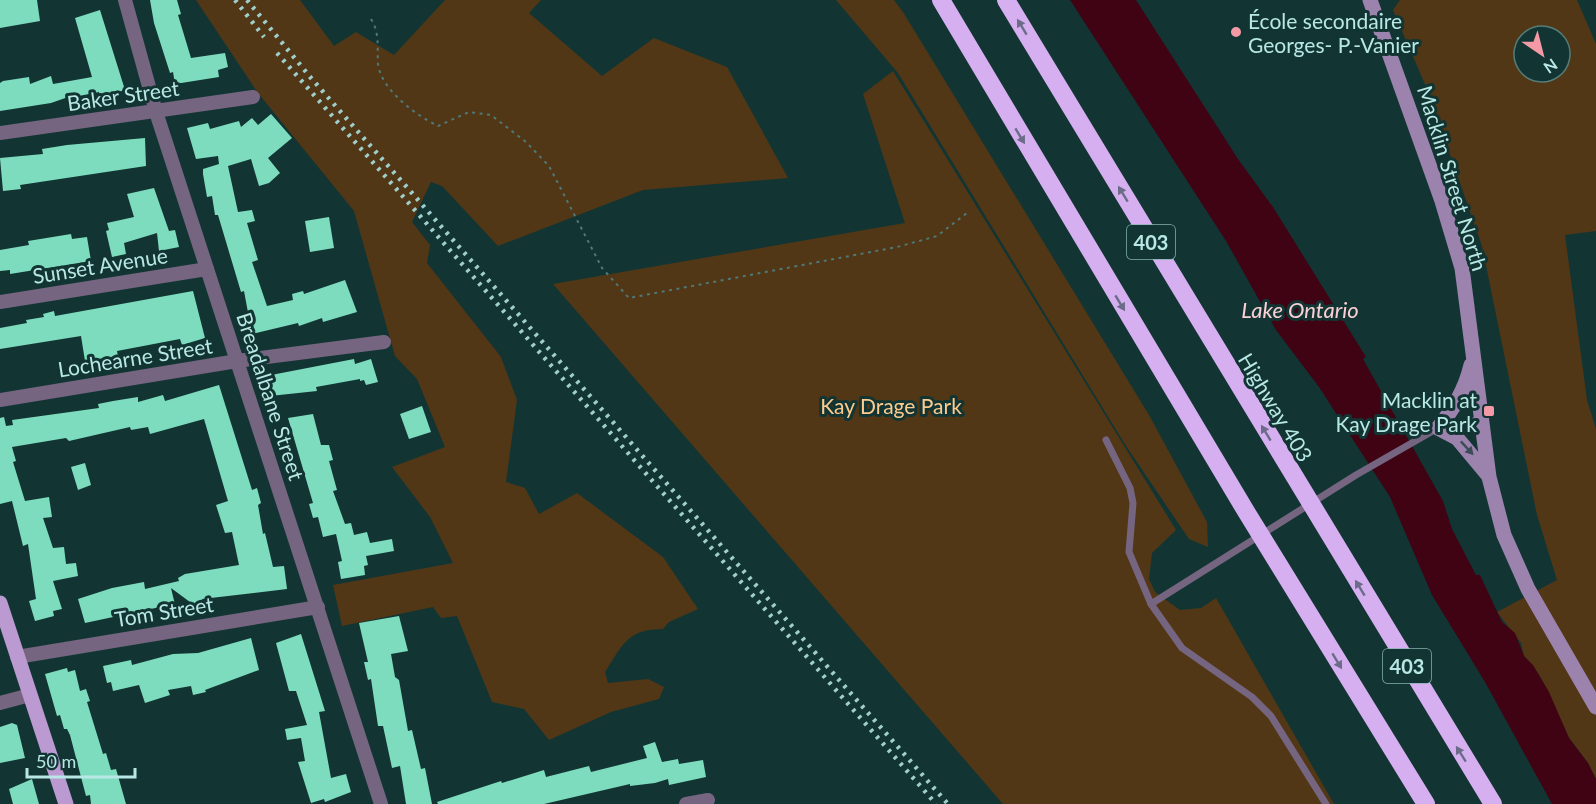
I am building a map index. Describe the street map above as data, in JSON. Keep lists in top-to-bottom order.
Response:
{
  "streets": {
    "highway": ["403", "Highway 403"],
    "street": [
      "Baker Street",
      "Macklin Street North",
      "Sunset Avenue",
      "Lochearne Street",
      "Breadalbane Street",
      "Tom Street"
    ]
  },
  "crossings": [
    ["Baker Street", "Breadalbane Street"],
    ["Sunset Avenue", "Breadalbane Street"],
    ["Lochearne Street", "Breadalbane Street"],
    ["Breadalbane Street", "Tom Street"]
  ],
  "water": ["Lake Ontario"],
  "parks": ["Kay Drage Park"],
  "places": {
    "other": ["École secondaire Georges- P.-Vanier"],
    "transit": ["Macklin at Kay Drage Park"]
  },
  "scale_bar": "50 m",
  "north": "bottom right"
}
